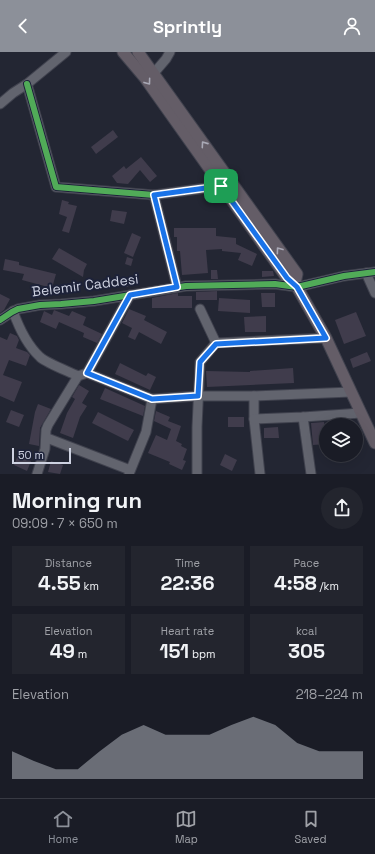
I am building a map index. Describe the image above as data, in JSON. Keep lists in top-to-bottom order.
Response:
{
  "streets": {
    "street": ["Belemir Caddesi"]
  },
  "scale_bar": "50 m",
  "page": {
    "header": "Sprintly",
    "scale": "50 m",
    "heading": ["Morning run", "09:09 · 7 × 650 m"],
    "stats": [
      ["Distance", "4.55 km"],
      ["Time", "22:36"],
      ["Pace", "4:58 /km"],
      ["Elevation", "49 m"],
      ["Heart rate", "151 bpm"],
      ["kcal", "305"]
    ],
    "chart": ["Elevation", "218–224 m"],
    "tabs": ["Home", "Map", "Saved"]
  }
}
